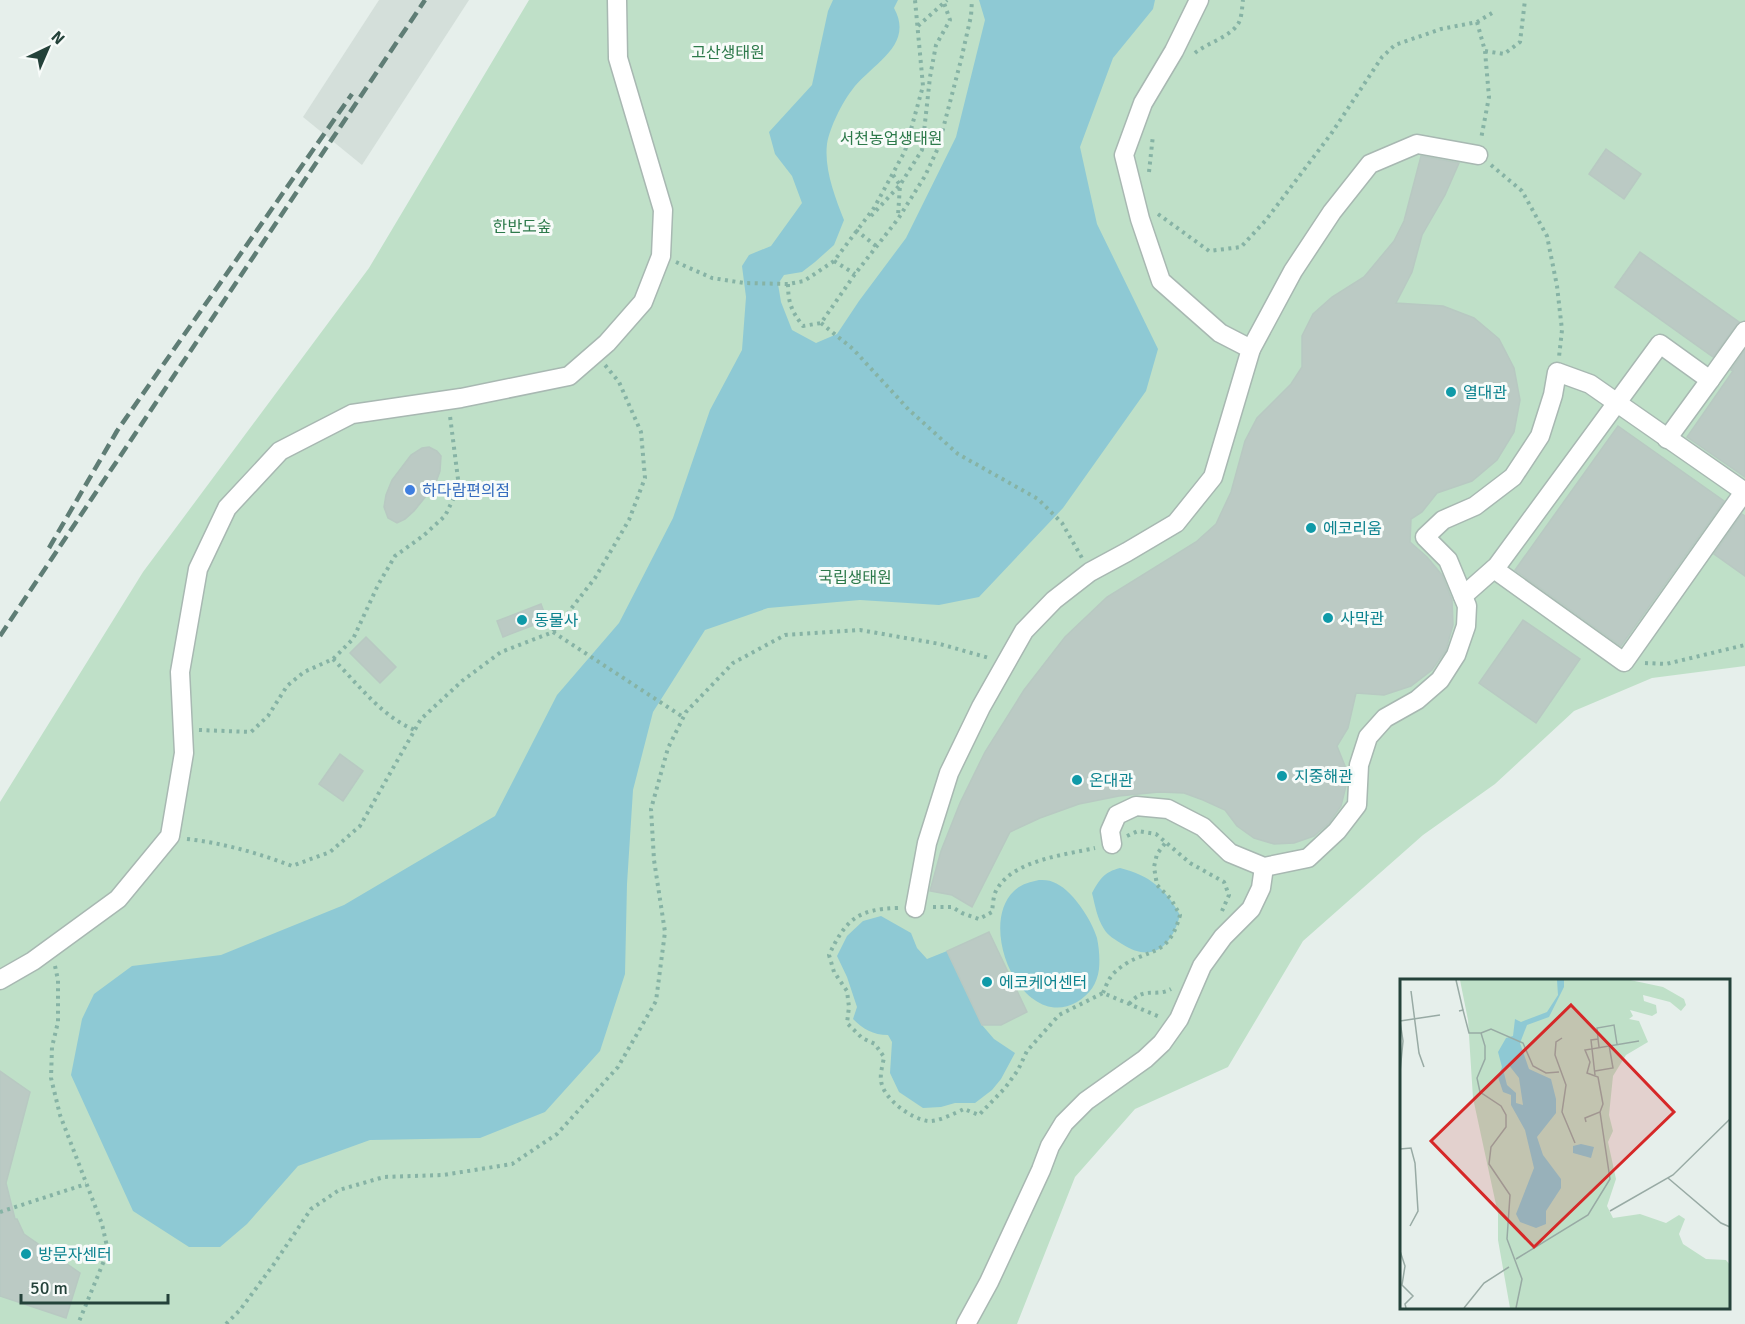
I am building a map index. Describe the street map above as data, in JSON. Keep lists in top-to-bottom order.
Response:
{
  "parks": [
    "고산생태원",
    "서천농업생태원",
    "한반도숲",
    "국립생태원"
  ],
  "places": [
    "열대관",
    "하다람편의점",
    "에코리움",
    "사막관",
    "동물사",
    "지중해관",
    "온대관",
    "에코케어센터",
    "방문자센터"
  ],
  "scale_bar": "50 m",
  "north": "top right"
}
